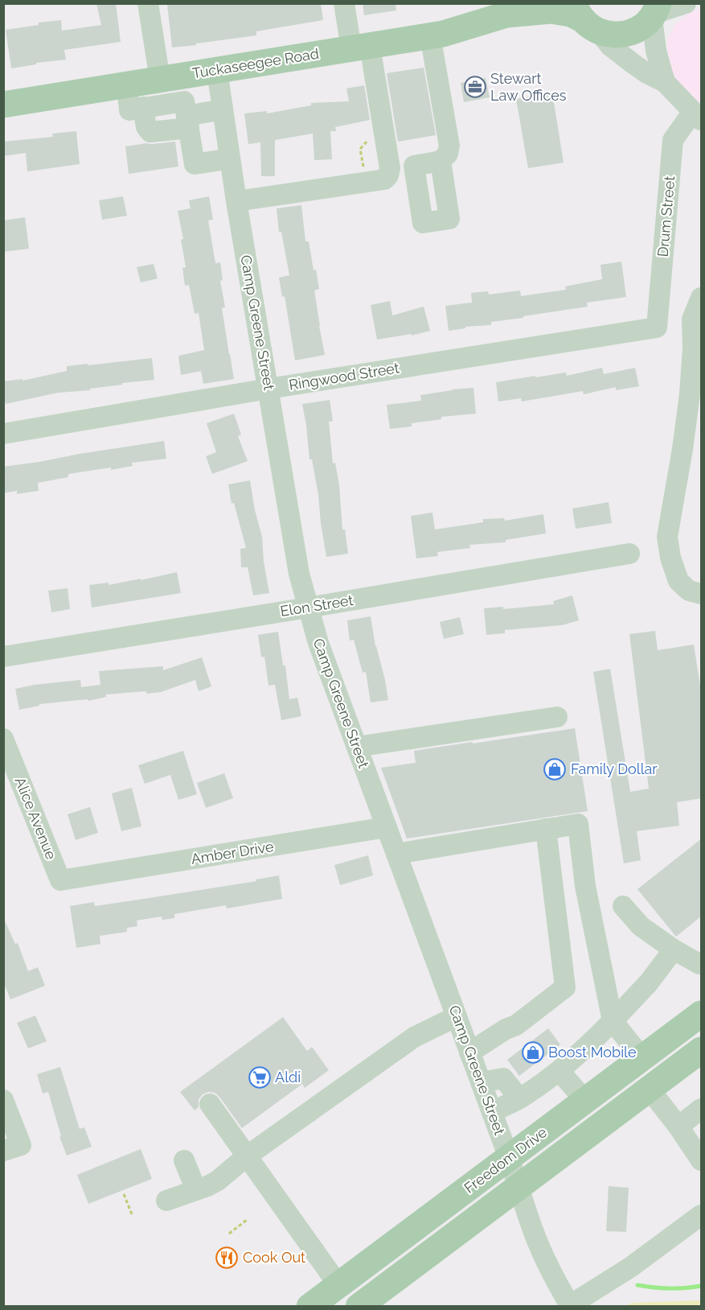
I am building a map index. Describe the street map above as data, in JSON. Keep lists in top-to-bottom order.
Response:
{
  "streets": {
    "main road": ["Tuckaseegee Road", "Freedom Drive"],
    "street": [
      "Drum Street",
      "Camp Greene Street",
      "Ringwood Street",
      "Elon Street",
      "Alice Avenue",
      "Amber Drive"
    ]
  },
  "crossings": [
    ["Tuckaseegee Road", "Camp Greene Street"],
    ["Drum Street", "Ringwood Street"],
    ["Camp Greene Street", "Ringwood Street"],
    ["Camp Greene Street", "Elon Street"],
    ["Camp Greene Street", "Amber Drive"],
    ["Camp Greene Street", "Freedom Drive"],
    ["Alice Avenue", "Amber Drive"]
  ],
  "places": {
    "office": ["Stewart Law Offices"],
    "shop": ["Family Dollar", "Boost Mobile"],
    "supermarket": ["Aldi"],
    "restaurant": ["Cook Out"]
  }
}
